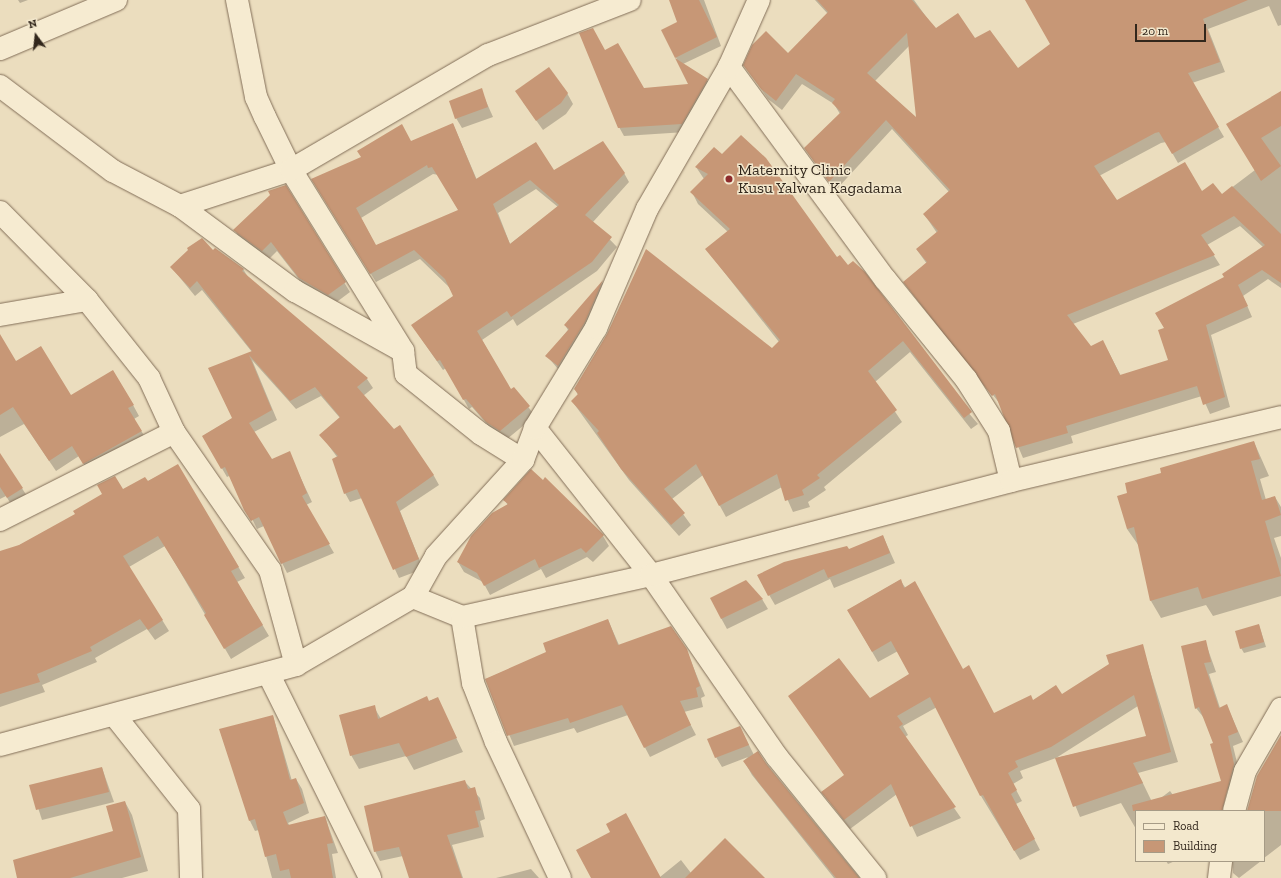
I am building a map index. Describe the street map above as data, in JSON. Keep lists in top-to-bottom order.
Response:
{
  "places": ["Maternity Clinic Kusu Yalwan Kagadama"],
  "legend": ["Road", "Building"],
  "scale_bar": "20 m",
  "north": "top"
}
